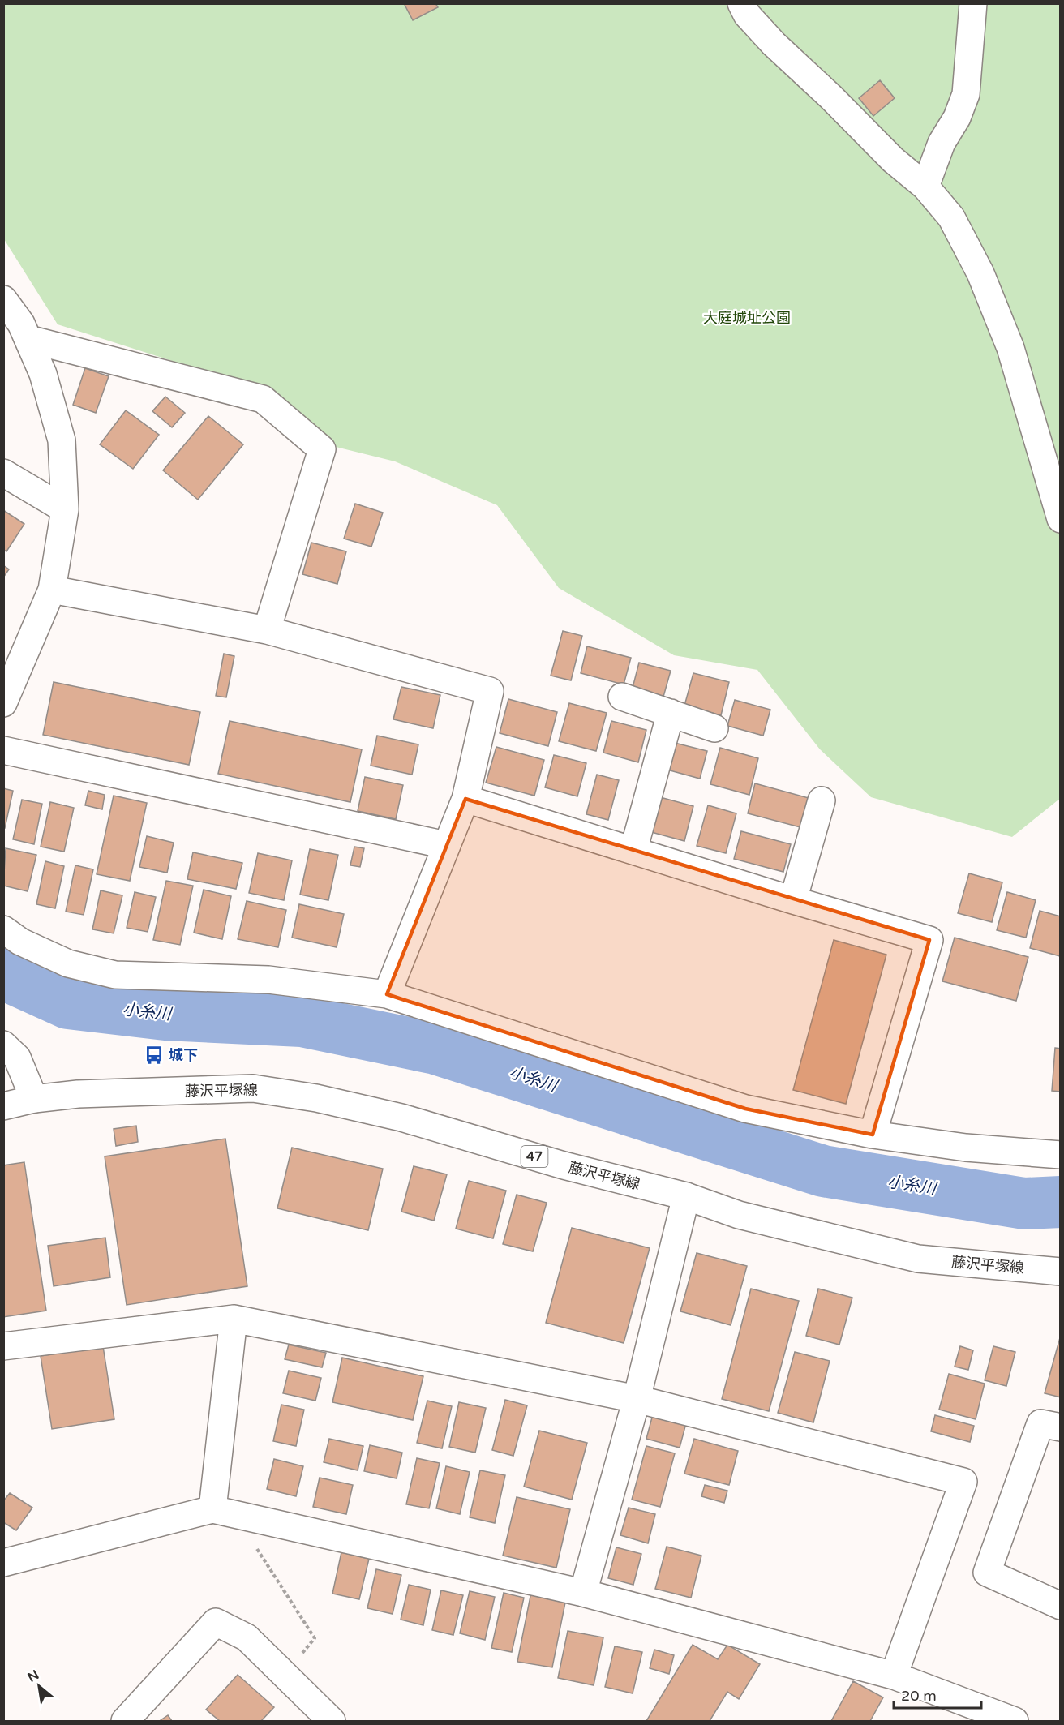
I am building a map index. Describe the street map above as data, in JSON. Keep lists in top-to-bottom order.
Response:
{
  "streets": {
    "street": ["藤沢平塚線", "47"]
  },
  "water": ["小糸川"],
  "parks": ["大庭城址公園"],
  "places": {
    "bus stop": ["城下"]
  },
  "scale_bar": "20 m",
  "north": "top left"
}
